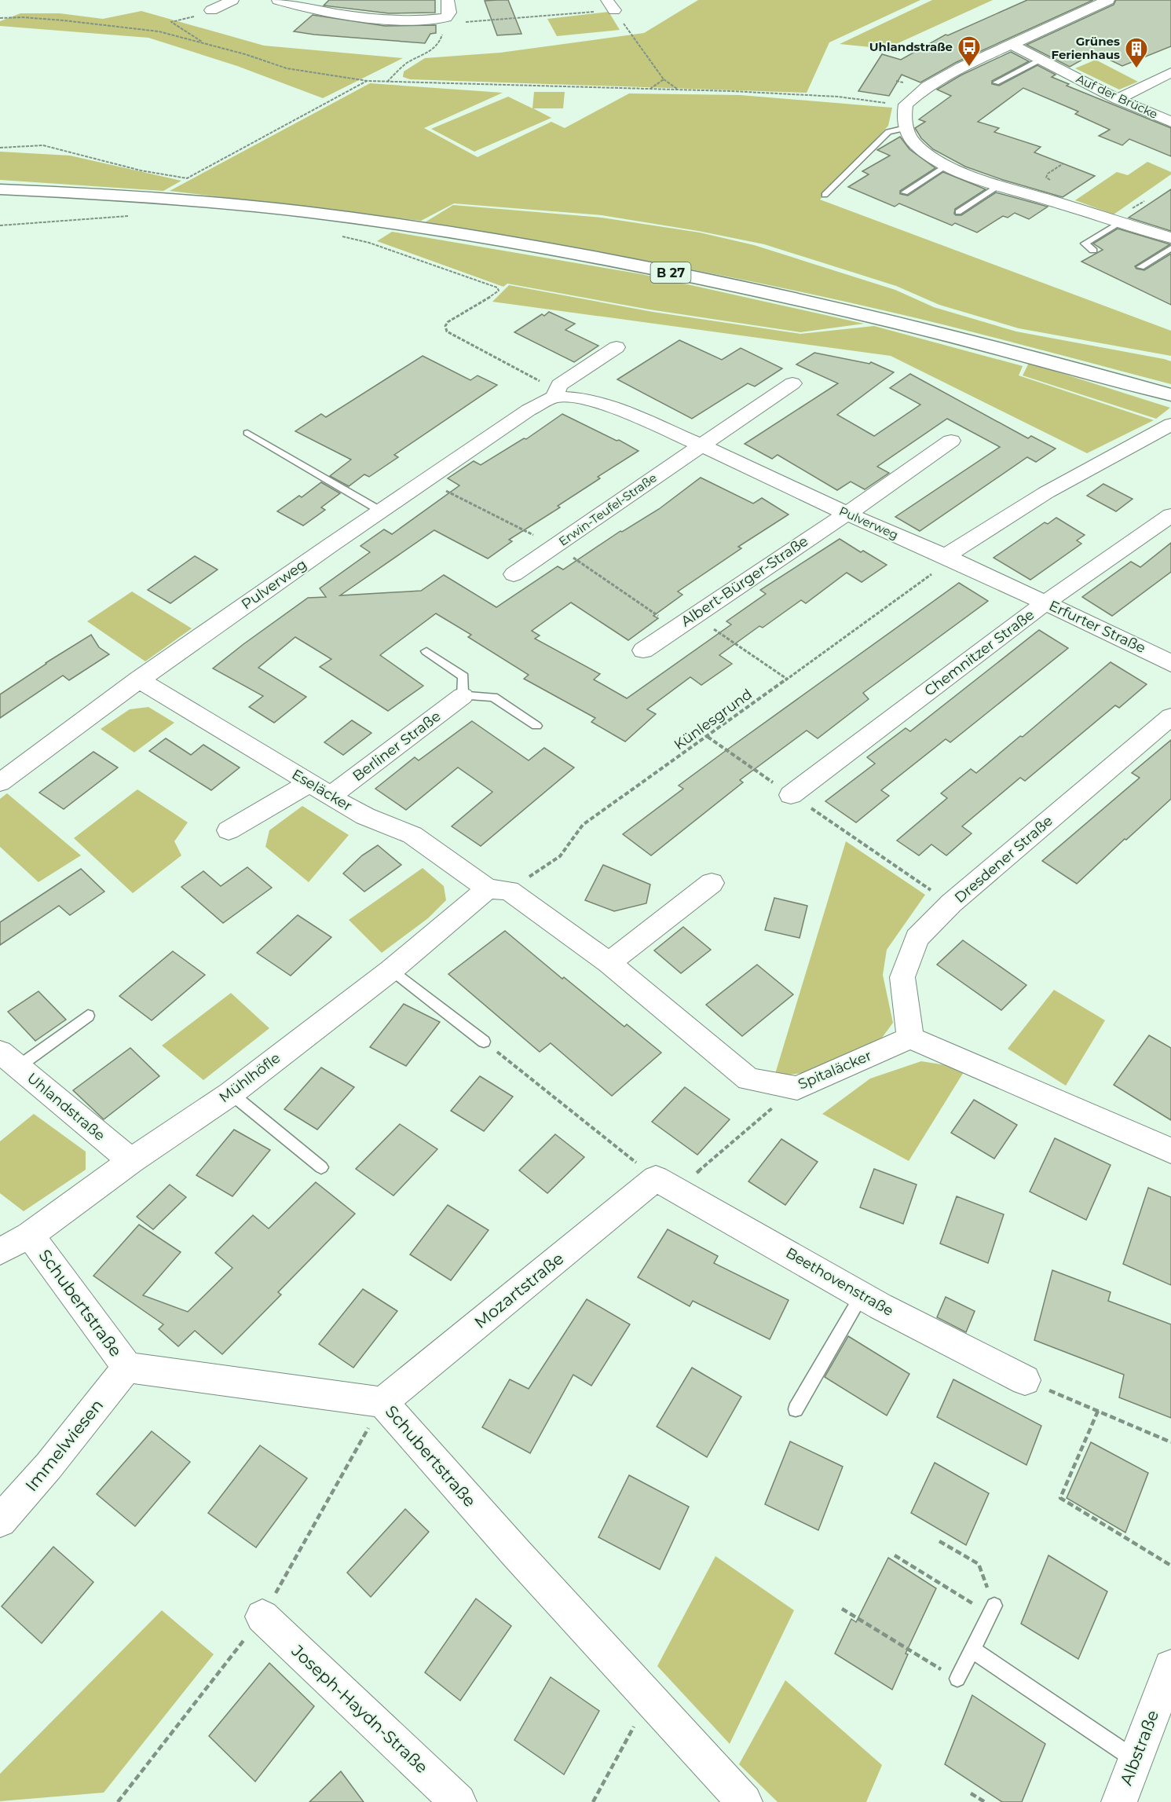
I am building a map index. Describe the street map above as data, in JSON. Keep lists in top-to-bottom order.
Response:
{
  "streets": {
    "main road": ["B 27"],
    "street": [
      "Auf der Brücke",
      "Erwin-Teufel-Straße",
      "Pulverweg",
      "Albert-Bürger-Straße",
      "Erfurter Straße",
      "Chemnitzer Straße",
      "Berliner Straße",
      "Eseläcker",
      "Dresdener Straße",
      "Spitaläcker",
      "Mühlhöfle",
      "Uhlandstraße",
      "Beethovenstraße",
      "Mozartstraße",
      "Schubertstraße",
      "Immelwiesen",
      "Joseph-Haydn-Straße",
      "Albstraße"
    ],
    "path": ["Künlesgrund"]
  },
  "crossings": [
    ["Erwin-Teufel-Straße", "Pulverweg"],
    ["Pulverweg", "Albert-Bürger-Straße"],
    ["Pulverweg", "Erfurter Straße"],
    ["Pulverweg", "Künlesgrund"],
    ["Pulverweg", "Eseläcker"],
    ["Erfurter Straße", "Chemnitzer Straße"],
    ["Erfurter Straße", "Künlesgrund"],
    ["Künlesgrund", "Eseläcker"],
    ["Künlesgrund", "Spitaläcker"],
    ["Künlesgrund", "Mühlhöfle"],
    ["Berliner Straße", "Eseläcker"],
    ["Eseläcker", "Spitaläcker"],
    ["Eseläcker", "Mühlhöfle"],
    ["Dresdener Straße", "Spitaläcker"],
    ["Spitaläcker", "Mühlhöfle"],
    ["Mühlhöfle", "Uhlandstraße"],
    ["Mühlhöfle", "Schubertstraße"],
    ["Beethovenstraße", "Mozartstraße"],
    ["Mozartstraße", "Schubertstraße"],
    ["Schubertstraße", "Immelwiesen"]
  ],
  "places": {
    "bus stop": ["Uhlandstraße"],
    "building": ["Grünes Ferienhaus"]
  }
}
